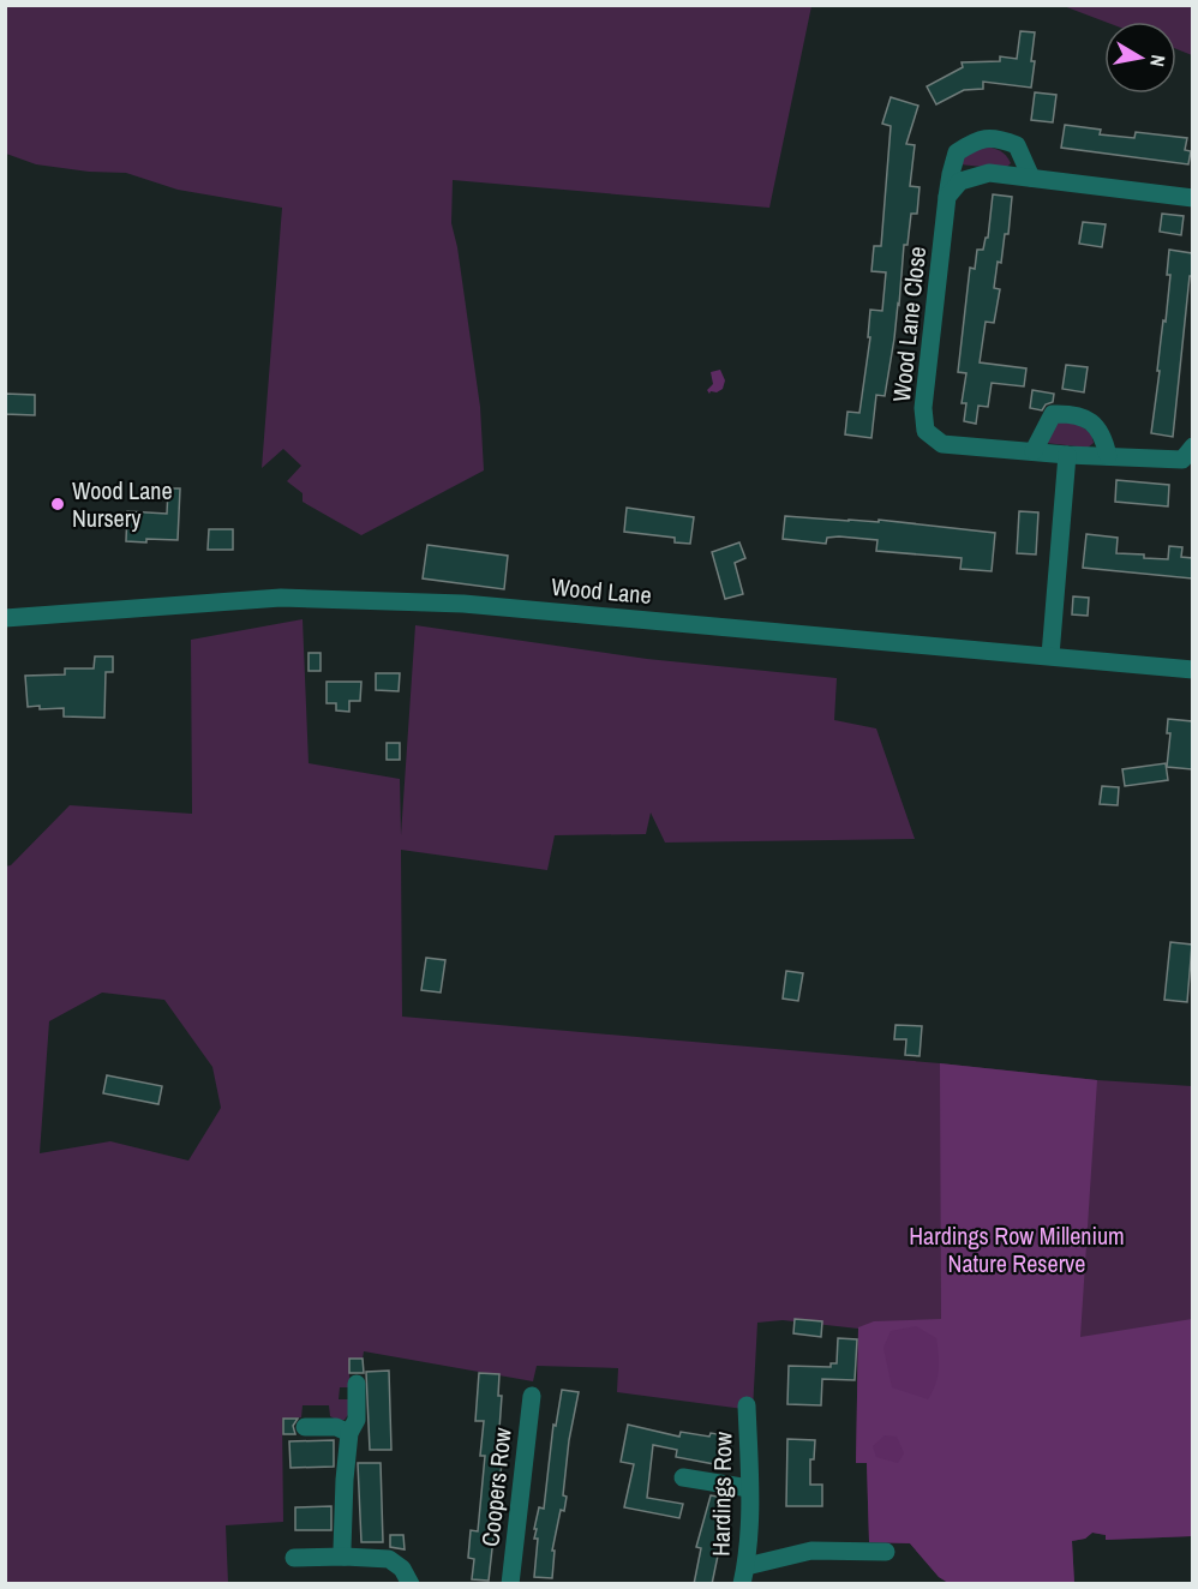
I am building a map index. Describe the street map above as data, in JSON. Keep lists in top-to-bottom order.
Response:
{
  "streets": {
    "street": [
      "Wood Lane Close",
      "Wood Lane",
      "Coopers Row",
      "Hardings Row"
    ]
  },
  "parks": ["Hardings Row Millenium Nature Reserve"],
  "places": ["Wood Lane Nursery"],
  "north": "right"
}
